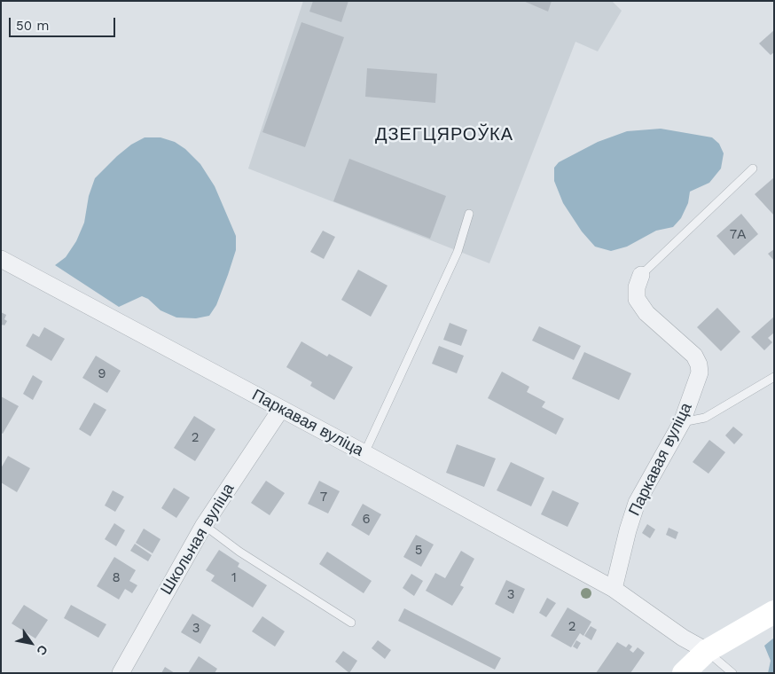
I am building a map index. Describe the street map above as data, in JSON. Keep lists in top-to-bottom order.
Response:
{
  "streets": {
    "street": ["Паркавая вуліца", "Школьная вуліца"]
  },
  "crossings": [
    ["Паркавая вуліца", "Школьная вуліца"]
  ],
  "districts": ["ДЗЕГЦЯРОЎКА"],
  "house_numbers": [
    "7А",
    "9",
    "2",
    "7",
    "6",
    "5",
    "8",
    "1",
    "3",
    "2",
    "3"
  ],
  "scale_bar": "50 m",
  "north": "bottom right"
}
